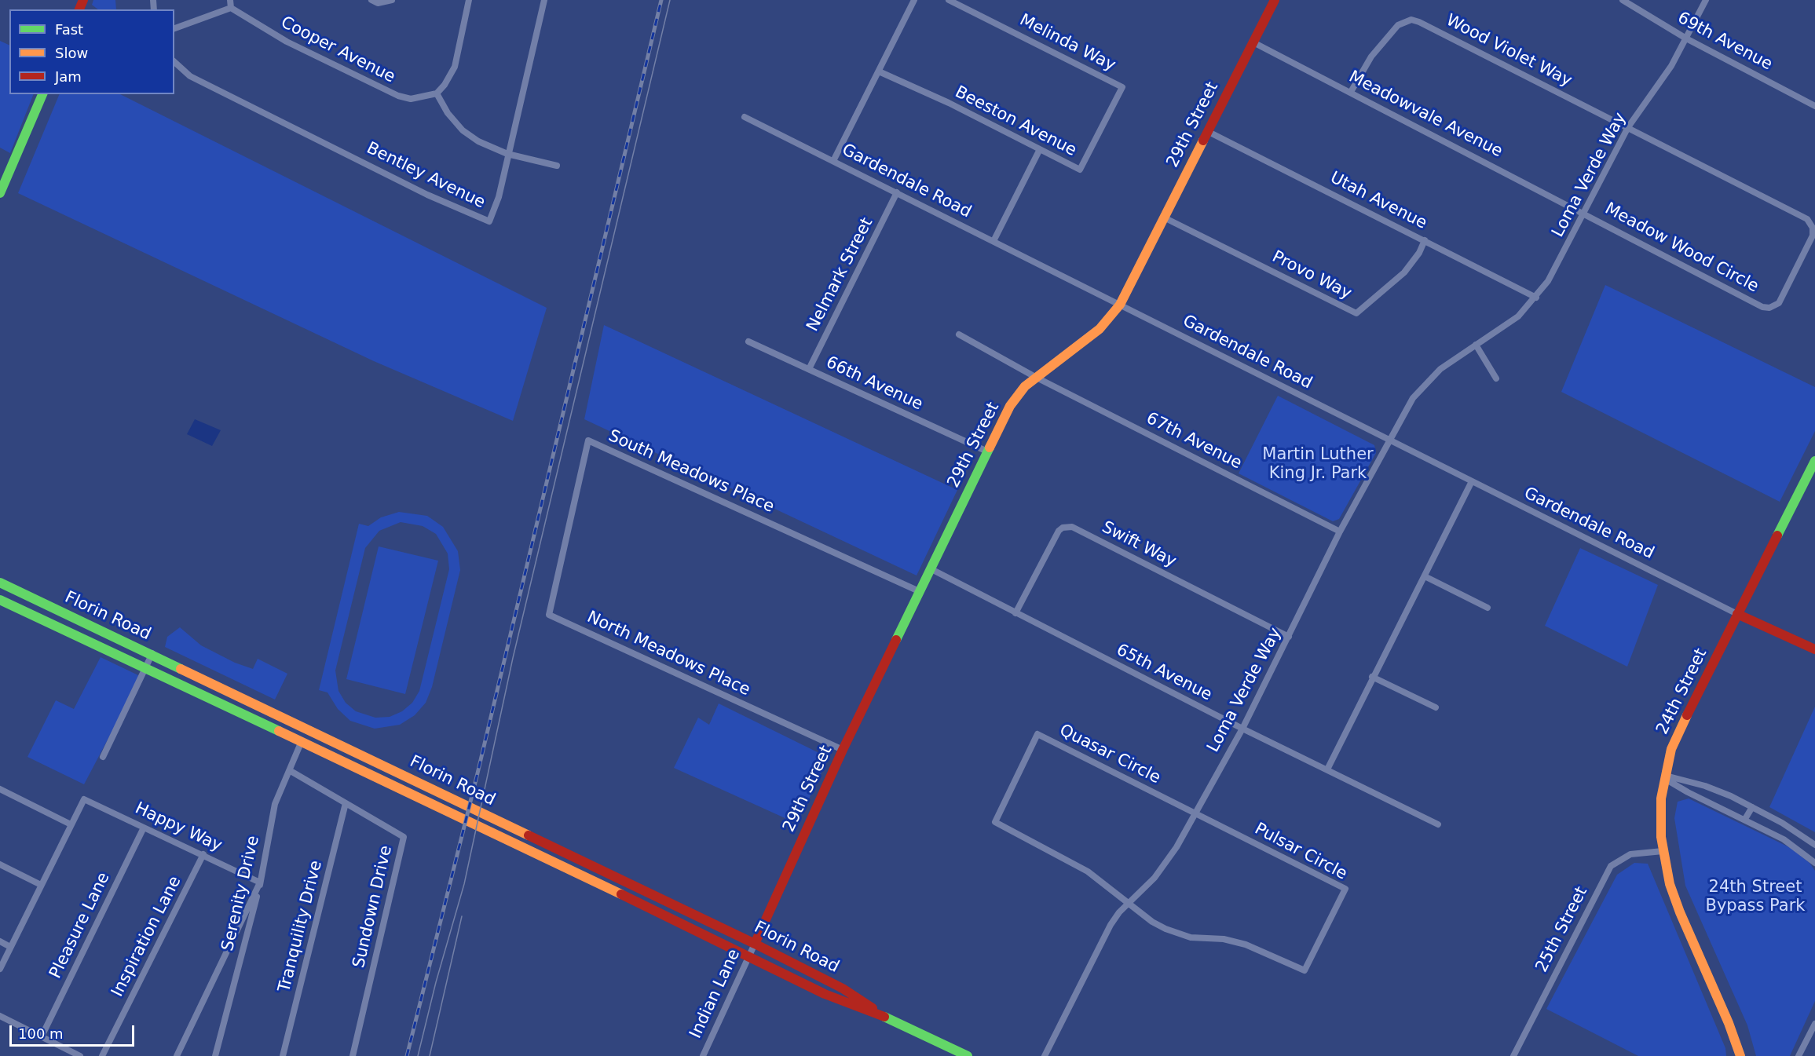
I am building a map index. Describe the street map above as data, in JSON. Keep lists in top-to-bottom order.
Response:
{
  "streets": {
    "main road": ["29th Street", "Florin Road", "24th Street"],
    "street": [
      "69th Avenue",
      "Melinda Way",
      "Cooper Avenue",
      "Wood Violet Way",
      "Meadowvale Avenue",
      "Beeston Avenue",
      "Loma Verde Way",
      "Bentley Avenue",
      "Gardendale Road",
      "Utah Avenue",
      "Meadow Wood Circle",
      "Nelmark Street",
      "Provo Way",
      "66th Avenue",
      "67th Avenue",
      "South Meadows Place",
      "Swift Way",
      "North Meadows Place",
      "65th Avenue",
      "Quasar Circle",
      "Happy Way",
      "Pulsar Circle",
      "Serenity Drive",
      "Sundown Drive",
      "Pleasure Lane",
      "Tranquility Drive",
      "25th Street",
      "Inspiration Lane",
      "Indian Lane"
    ]
  },
  "crossings": [
    ["69th Avenue", "Loma Verde Way"],
    ["Melinda Way", "Beeston Avenue"],
    ["Wood Violet Way", "Meadowvale Avenue"],
    ["Wood Violet Way", "Loma Verde Way"],
    ["Wood Violet Way", "Meadow Wood Circle"],
    ["Meadowvale Avenue", "29th Street"],
    ["Meadowvale Avenue", "Loma Verde Way"],
    ["Meadowvale Avenue", "Meadow Wood Circle"],
    ["29th Street", "Gardendale Road"],
    ["29th Street", "Utah Avenue"],
    ["29th Street", "Provo Way"],
    ["29th Street", "66th Avenue"],
    ["29th Street", "67th Avenue"],
    ["29th Street", "South Meadows Place"],
    ["29th Street", "Florin Road"],
    ["29th Street", "North Meadows Place"],
    ["29th Street", "65th Avenue"],
    ["29th Street", "Indian Lane"],
    ["Loma Verde Way", "Gardendale Road"],
    ["Loma Verde Way", "Utah Avenue"],
    ["Loma Verde Way", "Meadow Wood Circle"],
    ["Loma Verde Way", "67th Avenue"],
    ["Loma Verde Way", "Swift Way"],
    ["Loma Verde Way", "65th Avenue"],
    ["Loma Verde Way", "Quasar Circle"],
    ["Loma Verde Way", "Pulsar Circle"],
    ["Gardendale Road", "Nelmark Street"],
    ["Gardendale Road", "24th Street"],
    ["Utah Avenue", "Provo Way"],
    ["Nelmark Street", "66th Avenue"],
    ["South Meadows Place", "North Meadows Place"],
    ["Swift Way", "65th Avenue"],
    ["Florin Road", "Serenity Drive"],
    ["Florin Road", "Indian Lane"],
    ["24th Street", "25th Street"],
    ["Quasar Circle", "Pulsar Circle"],
    ["Happy Way", "Serenity Drive"],
    ["Happy Way", "Pleasure Lane"],
    ["Happy Way", "Inspiration Lane"],
    ["Serenity Drive", "Sundown Drive"],
    ["Sundown Drive", "Tranquility Drive"]
  ],
  "parks": ["Martin Luther King Jr. Park", "24th Street Bypass Park"],
  "legend": ["Fast", "Slow", "Jam"],
  "scale_bar": "100 m"
}
